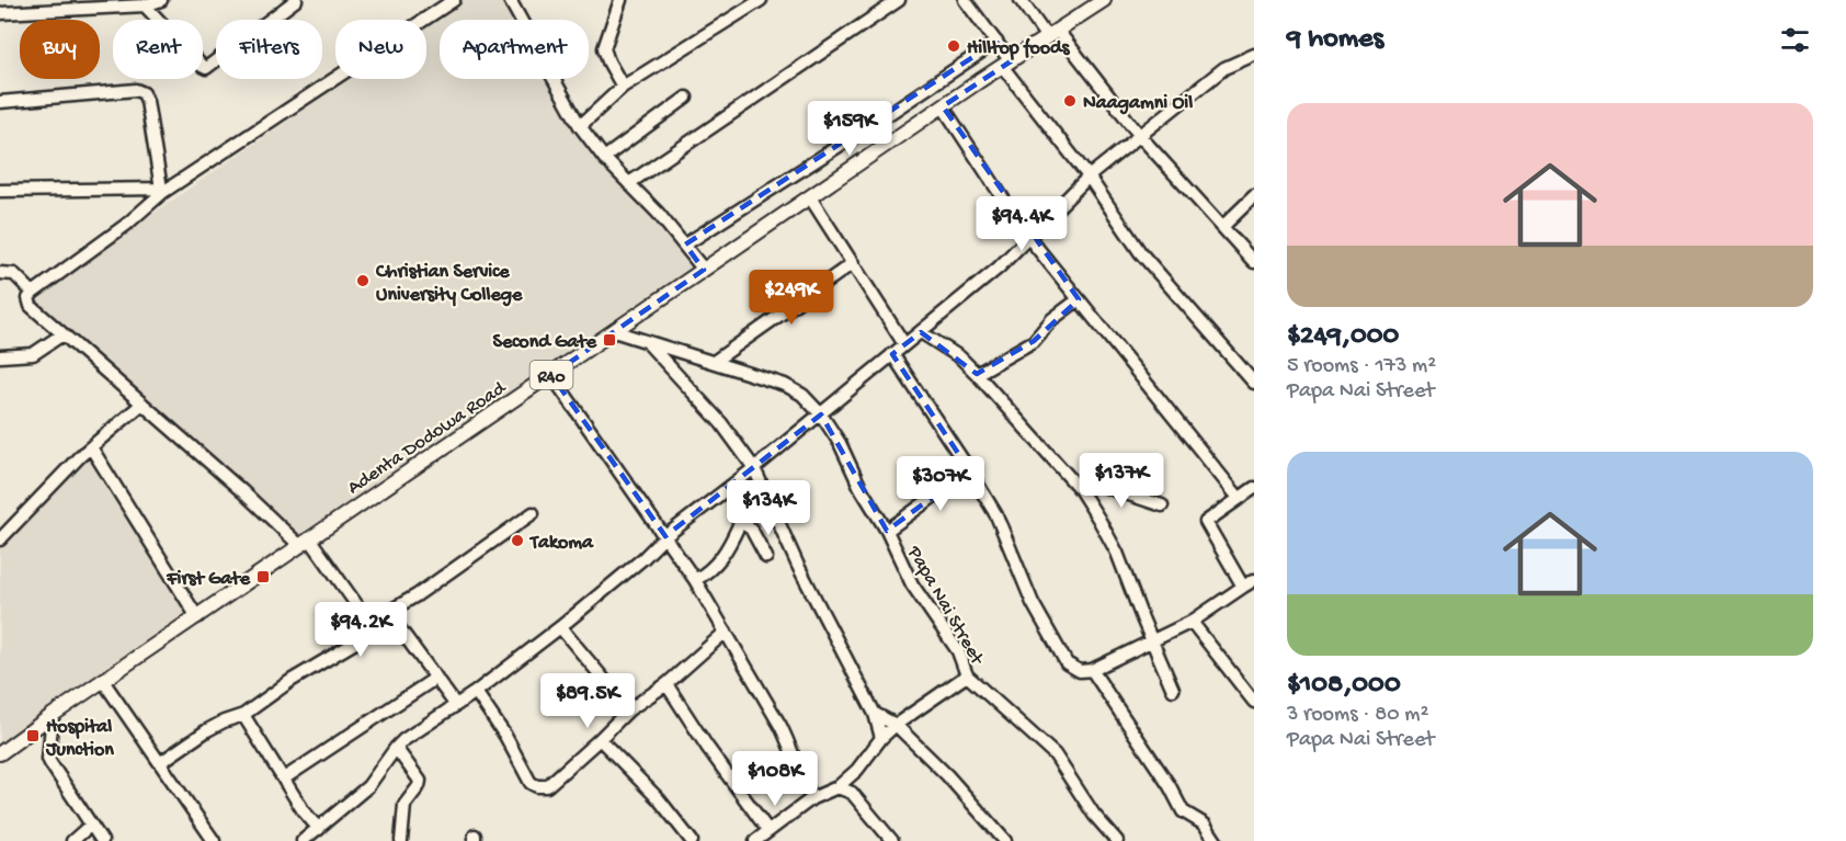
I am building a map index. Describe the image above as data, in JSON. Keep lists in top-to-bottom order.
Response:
{
  "streets": {
    "main road": ["R40", "Adenta Dodowa Road"],
    "street": ["Papa Nai Street"]
  },
  "crossings": [
    ["Adenta Dodowa Road", "Papa Nai Street"]
  ],
  "places": {
    "other": [
      "Hilltop foods",
      "Naagamni Oil",
      "Christian Service University College",
      "Takoma"
    ],
    "transit": ["Second Gate", "First Gate", "Hospital Junction"]
  },
  "page": {
    "heading": "9 homes",
    "chip": [
      "Buy",
      "Rent",
      "Filters",
      "New",
      "Apartment"
    ],
    "list": [
      {
        "name": "$249,000",
        "note": "5 rooms · 173 m² · Papa Nai Street"
      },
      {
        "name": "$108,000",
        "note": "3 rooms · 80 m² · Papa Nai Street"
      }
    ],
    "price": [
      "$159K",
      "$94.4K",
      "$249K",
      "$137K",
      "$307K",
      "$134K",
      "$94.2K",
      "$89.5K",
      "$108K"
    ]
  }
}
